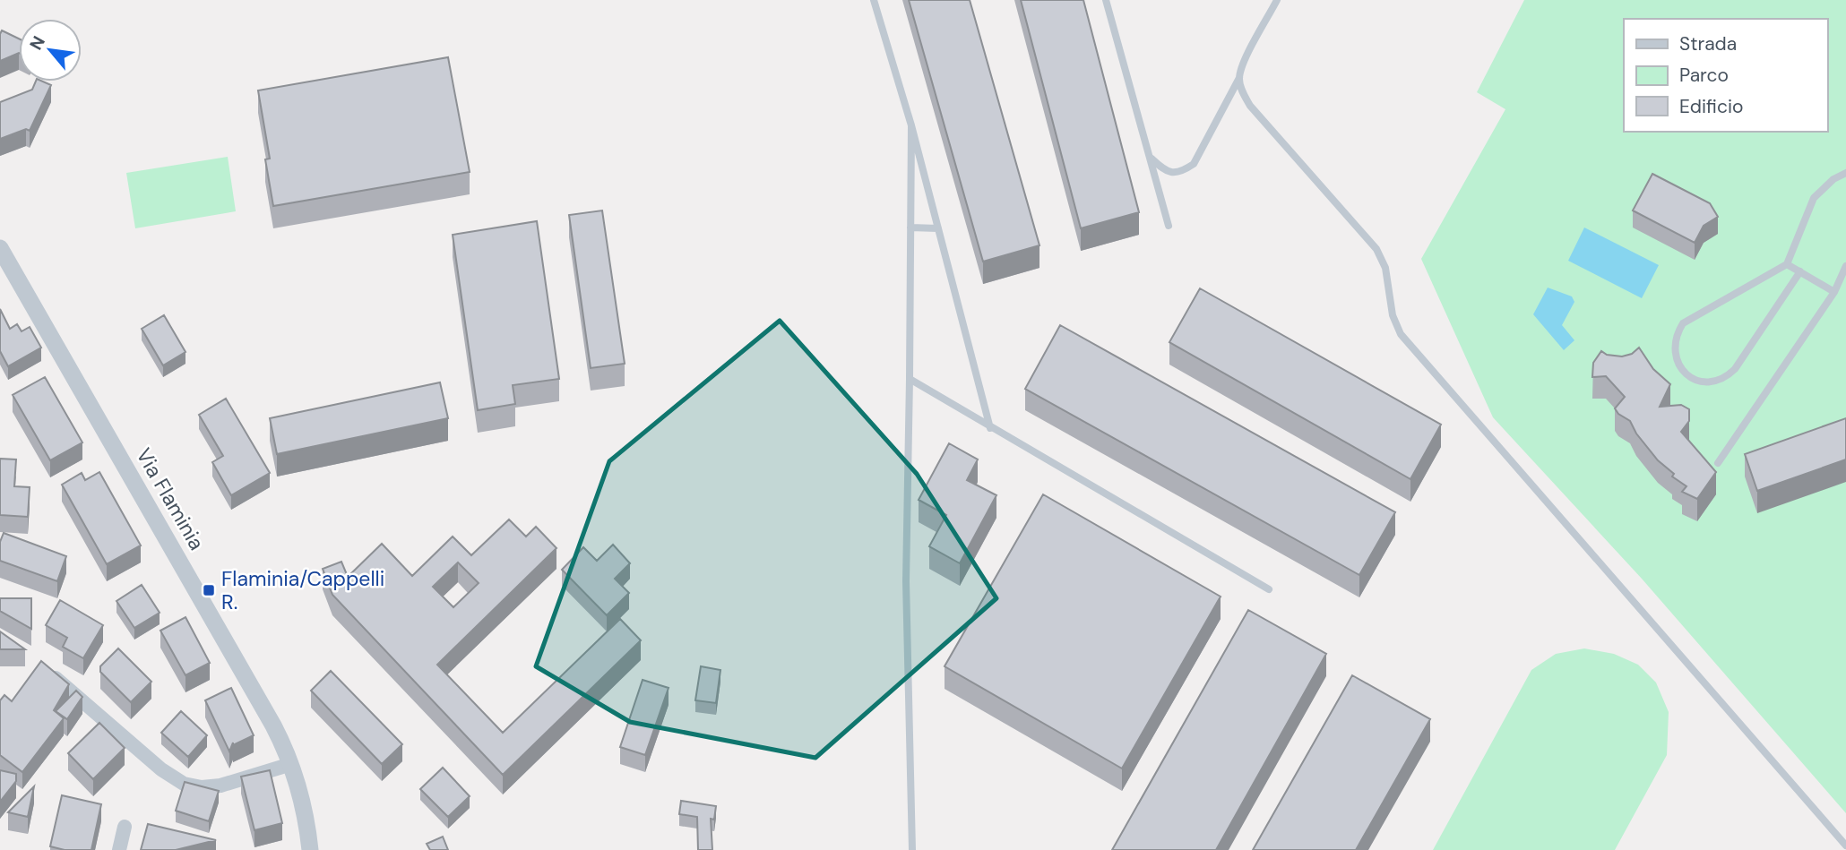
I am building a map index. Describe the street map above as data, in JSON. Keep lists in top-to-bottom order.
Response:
{
  "streets": {
    "street": ["Via Flaminia"]
  },
  "places": {
    "transit": ["Flaminia/Cappelli R."]
  },
  "legend": ["Strada", "Parco", "Edificio"],
  "north": "top left"
}
